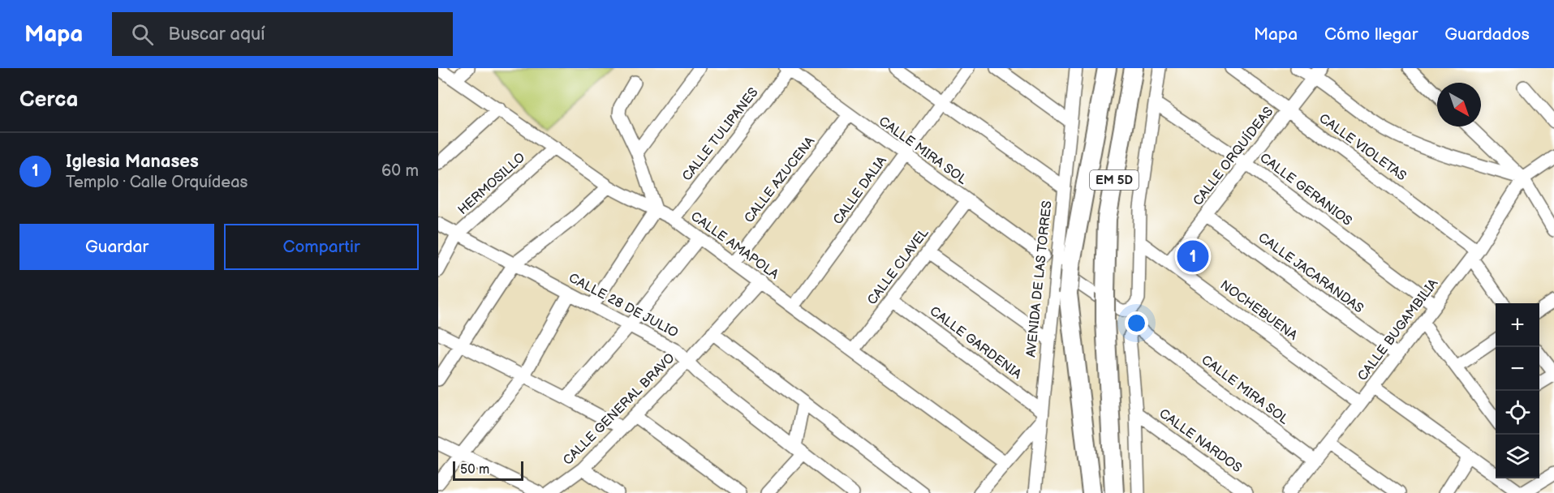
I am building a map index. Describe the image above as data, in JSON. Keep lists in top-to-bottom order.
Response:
{
  "streets": {
    "highway": ["EM 5D"],
    "street": [
      "CALLE TULIPANES",
      "CALLE VIOLETAS",
      "CALLE MIRA SOL",
      "CALLE ORQUÍDEAS",
      "CALLE AZUCENA",
      "HERMOSILLO",
      "CALLE GERANIOS",
      "CALLE DALIA",
      "CALLE AMAPOLA",
      "CALLE CLAVEL",
      "CALLE JACARANDAS",
      "AVENIDA DE LAS TORRES",
      "CALLE 28 DE JULIO",
      "NOCHEBUENA",
      "CALLE BUGAMBILIA",
      "CALLE GARDENIA",
      "CALLE GENERAL BRAVO",
      "CALLE NARDOS"
    ]
  },
  "crossings": [
    ["CALLE TULIPANES", "CALLE MIRA SOL"],
    ["CALLE TULIPANES", "CALLE AMAPOLA"],
    ["CALLE VIOLETAS", "CALLE ORQUÍDEAS"],
    ["CALLE VIOLETAS", "CALLE BUGAMBILIA"],
    ["CALLE MIRA SOL", "CALLE AZUCENA"],
    ["CALLE MIRA SOL", "CALLE DALIA"],
    ["CALLE MIRA SOL", "CALLE CLAVEL"],
    ["CALLE MIRA SOL", "CALLE BUGAMBILIA"],
    ["CALLE MIRA SOL", "CALLE NARDOS"],
    ["CALLE ORQUÍDEAS", "CALLE GERANIOS"],
    ["CALLE ORQUÍDEAS", "CALLE JACARANDAS"],
    ["CALLE ORQUÍDEAS", "NOCHEBUENA"],
    ["CALLE AZUCENA", "CALLE AMAPOLA"],
    ["EM 5D", "AVENIDA DE LAS TORRES"],
    ["HERMOSILLO", "CALLE AMAPOLA"],
    ["HERMOSILLO", "CALLE 28 DE JULIO"],
    ["CALLE GERANIOS", "CALLE BUGAMBILIA"],
    ["CALLE DALIA", "CALLE AMAPOLA"],
    ["CALLE AMAPOLA", "CALLE CLAVEL"],
    ["CALLE AMAPOLA", "CALLE GENERAL BRAVO"],
    ["CALLE CLAVEL", "CALLE GARDENIA"],
    ["CALLE JACARANDAS", "CALLE BUGAMBILIA"],
    ["AVENIDA DE LAS TORRES", "CALLE GARDENIA"],
    ["CALLE 28 DE JULIO", "CALLE GENERAL BRAVO"],
    ["NOCHEBUENA", "CALLE BUGAMBILIA"]
  ],
  "scale_bar": "50 m",
  "north": "bottom right",
  "page": {
    "header": "Mapa",
    "search": "Buscar aquí",
    "nav": ["Mapa", "Cómo llegar", "Guardados"],
    "heading": "Cerca",
    "list": [
      {
        "mark": "1",
        "name": "Iglesia Manases",
        "note": "Templo · Calle Orquídeas",
        "value": "60 m"
      }
    ],
    "buttons": ["Guardar", "Compartir"],
    "pins": "1",
    "map_buttons": ["+", "−"],
    "scale": "50 m"
  }
}
